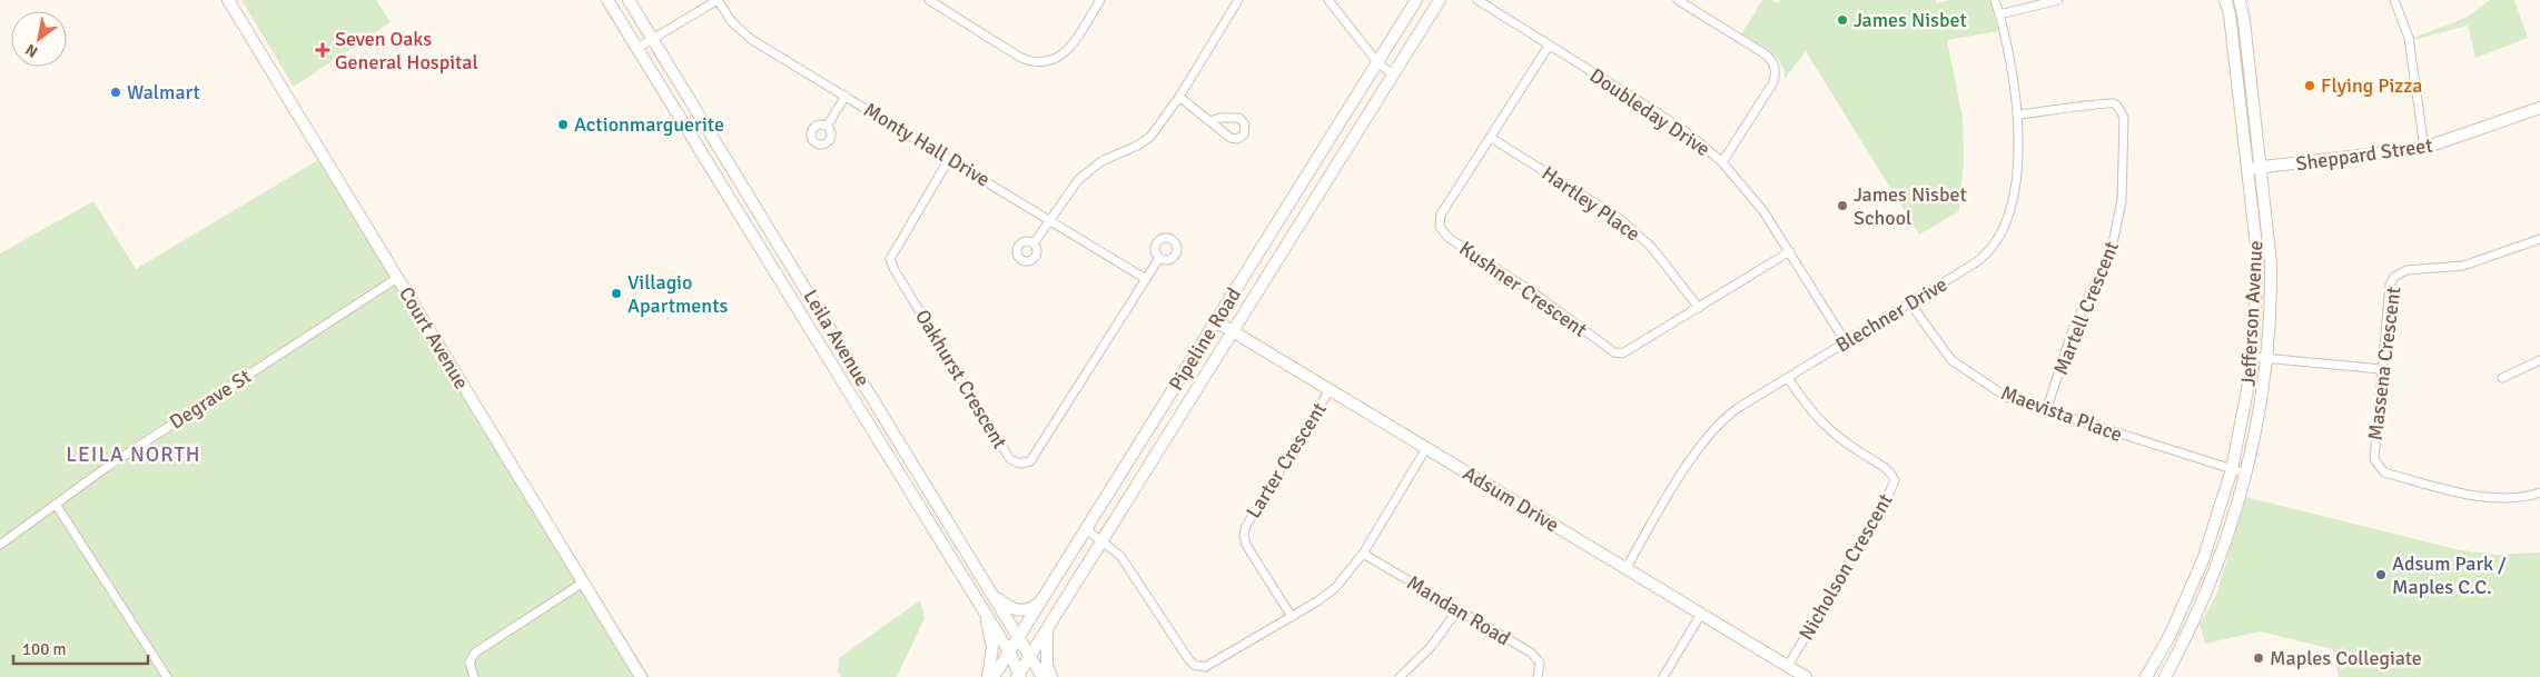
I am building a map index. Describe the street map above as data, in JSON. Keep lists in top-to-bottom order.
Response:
{
  "streets": {
    "street": [
      "Doubleday Drive",
      "Monty Hall Drive",
      "Sheppard Street",
      "Hartley Place",
      "Kushner Crescent",
      "Martell Crescent",
      "Jefferson Avenue",
      "Blechner Drive",
      "Court Avenue",
      "Leila Avenue",
      "Pipeline Road",
      "Massena Crescent",
      "Oakhurst Crescent",
      "Degrave St",
      "Maevista Place",
      "Larter Crescent",
      "Adsum Drive",
      "Nicholson Crescent",
      "Mandan Road"
    ]
  },
  "crossings": [
    ["Doubleday Drive", "Kushner Crescent"],
    ["Doubleday Drive", "Blechner Drive"],
    ["Monty Hall Drive", "Oakhurst Crescent"],
    ["Sheppard Street", "Jefferson Avenue"],
    ["Hartley Place", "Kushner Crescent"],
    ["Martell Crescent", "Blechner Drive"],
    ["Martell Crescent", "Maevista Place"],
    ["Jefferson Avenue", "Maevista Place"],
    ["Blechner Drive", "Maevista Place"],
    ["Blechner Drive", "Adsum Drive"],
    ["Blechner Drive", "Nicholson Crescent"],
    ["Court Avenue", "Degrave St"],
    ["Leila Avenue", "Pipeline Road"],
    ["Pipeline Road", "Adsum Drive"],
    ["Larter Crescent", "Adsum Drive"],
    ["Adsum Drive", "Nicholson Crescent"]
  ],
  "districts": ["LEILA NORTH"],
  "places": {
    "other": [
      "James Nisbet",
      "Flying Pizza",
      "Walmart",
      "Actionmarguerite",
      "James Nisbet School",
      "Villagio Apartments",
      "Adsum Park / Maples C.C.",
      "Maples Collegiate"
    ],
    "health": ["Seven Oaks General Hospital"]
  },
  "scale_bar": "100 m",
  "north": "bottom left"
}
